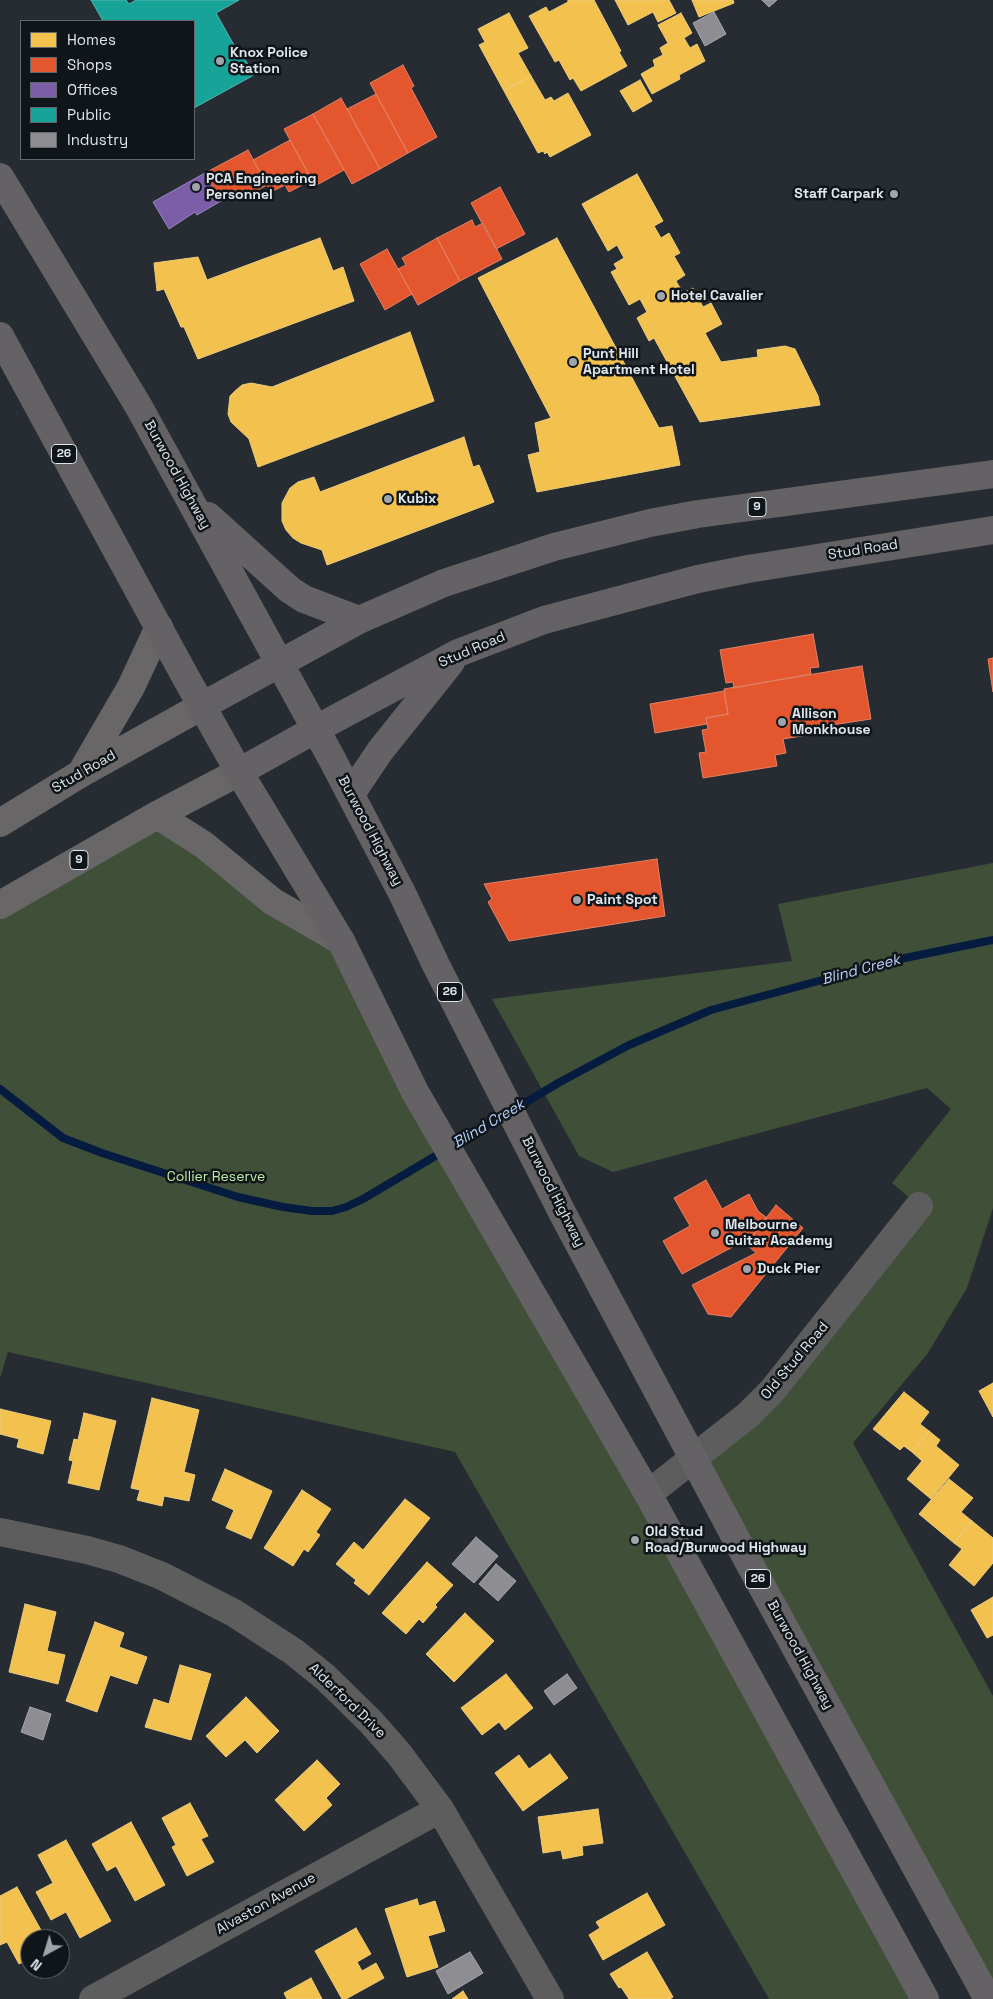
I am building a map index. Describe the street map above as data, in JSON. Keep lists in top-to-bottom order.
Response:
{
  "streets": {
    "highway": [
      "26",
      "Burwood Highway",
      "9",
      "Stud Road"
    ],
    "street": ["Old Stud Road", "Alderford Drive", "Alvaston Avenue"]
  },
  "crossings": [
    ["26", "Stud Road"],
    ["26", "Old Stud Road"],
    ["Burwood Highway", "Stud Road"],
    ["Burwood Highway", "Old Stud Road"],
    ["Alderford Drive", "Alvaston Avenue"]
  ],
  "water": ["Blind Creek"],
  "parks": ["Collier Reserve"],
  "places": [
    "Knox Police Station",
    "PCA Engineering Personnel",
    "Staff Carpark",
    "Hotel Cavalier",
    "Punt Hill Apartment Hotel",
    "Kubix",
    "Allison Monkhouse",
    "Paint Spot",
    "Melbourne Guitar Academy",
    "Duck Pier",
    "Old Stud Road/Burwood Highway"
  ],
  "legend": [
    "Homes",
    "Shops",
    "Offices",
    "Public",
    "Industry"
  ],
  "north": "bottom left"
}
